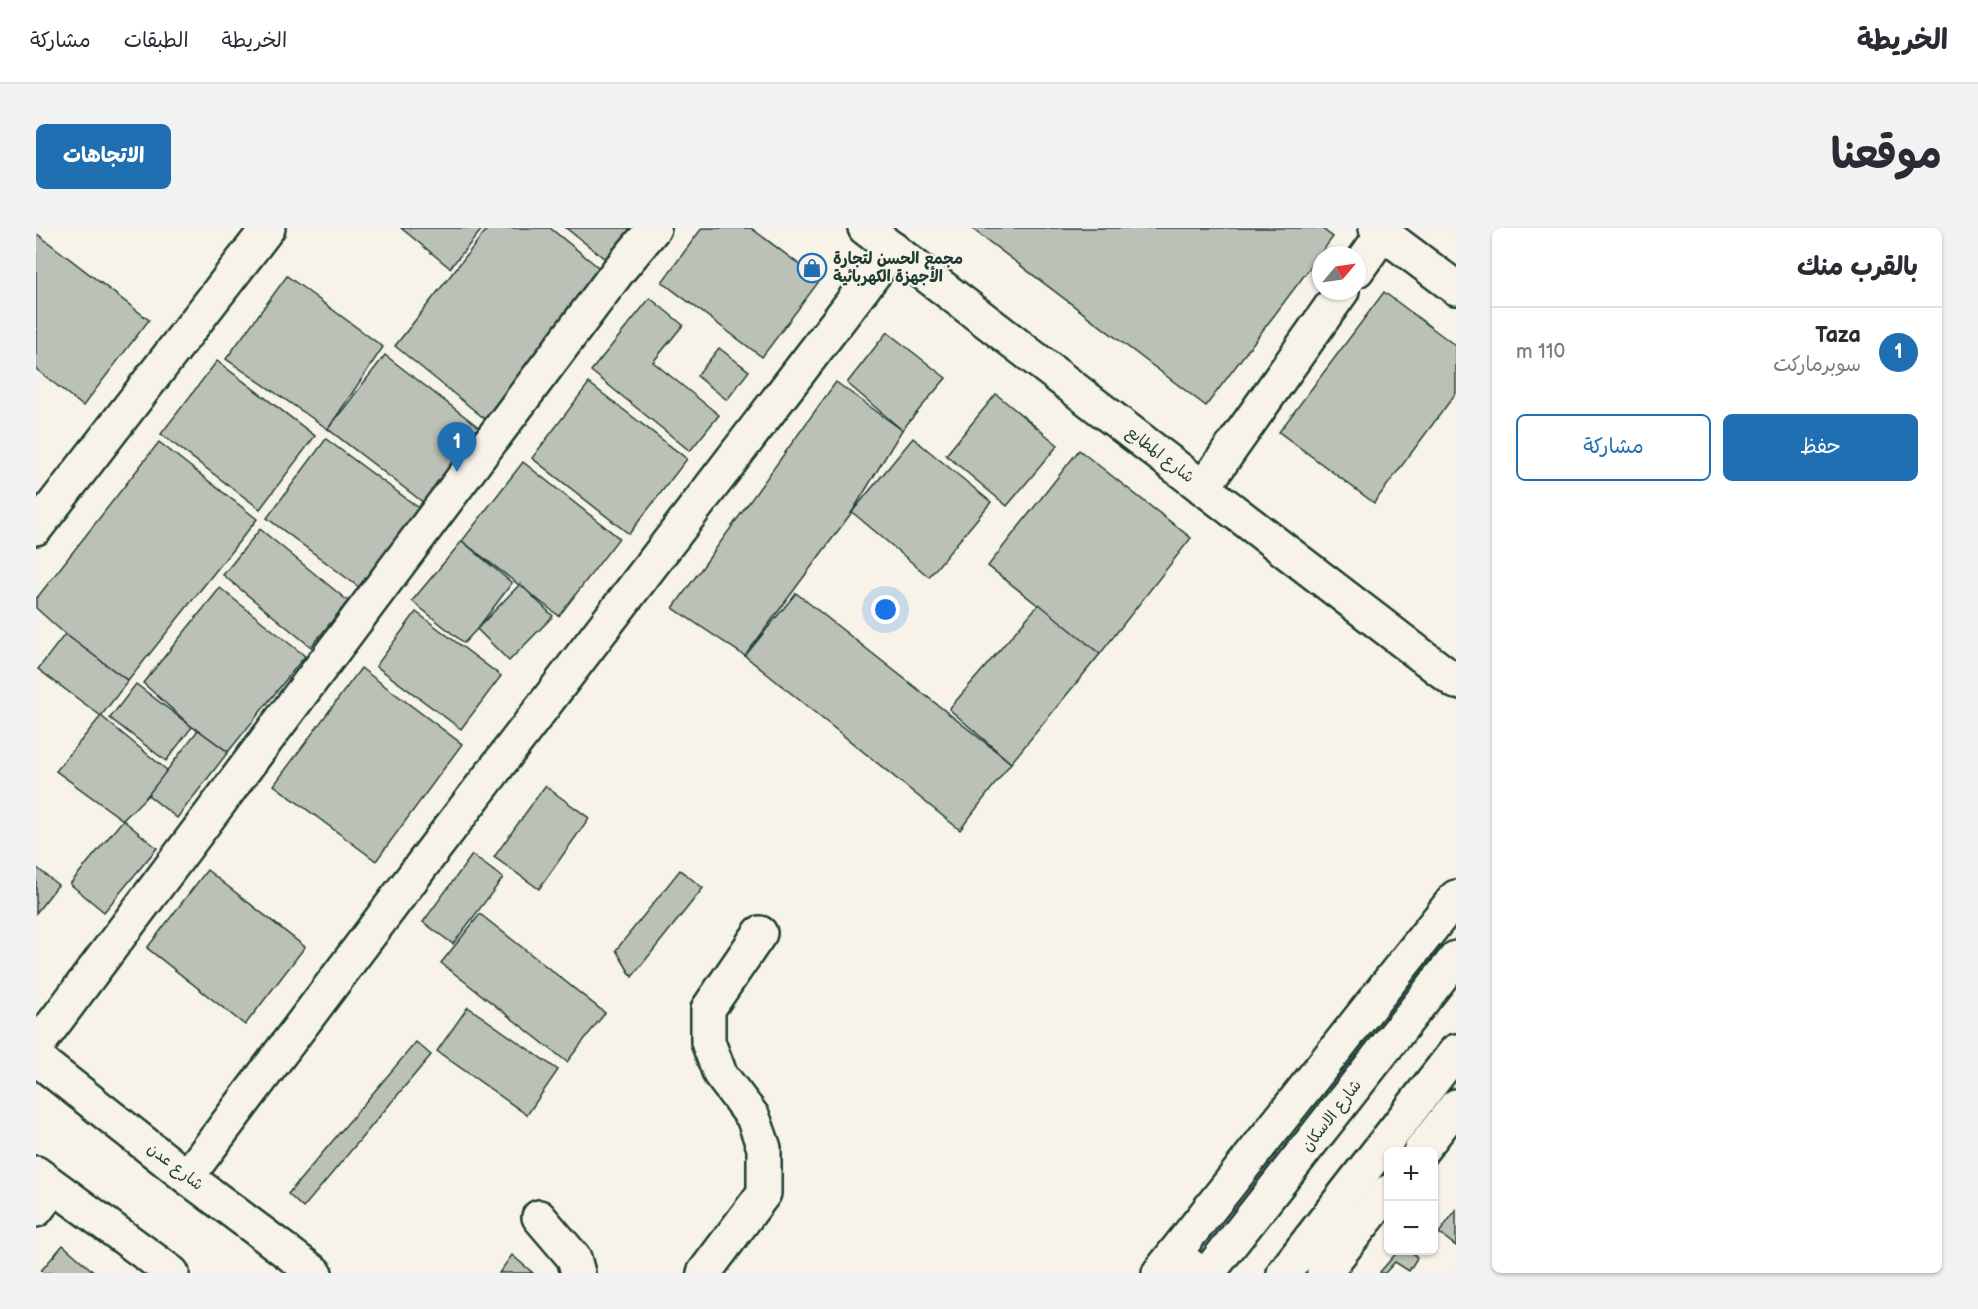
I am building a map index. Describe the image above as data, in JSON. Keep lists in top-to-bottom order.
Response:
{
  "streets": {
    "street": ["شارع المطابع", "شارع الاسكان", "شارع عدن"]
  },
  "places": {
    "shop": ["مجمع الحسن لتجارة الأجهزة الكهربائية"]
  },
  "north": "top right",
  "page": {
    "header": "الخريطة",
    "nav": ["الخريطة", "الطبقات", "مشاركة"],
    "title": "موقعنا",
    "buttons": [
      "الاتجاهات",
      ["حفظ", "مشاركة"]
    ],
    "heading": "بالقرب منك",
    "list": [
      {
        "mark": "1",
        "name": "Taza",
        "note": "سوبرماركت",
        "value": "110 m"
      }
    ],
    "pins": "1",
    "map_buttons": ["+", "−"]
  }
}
